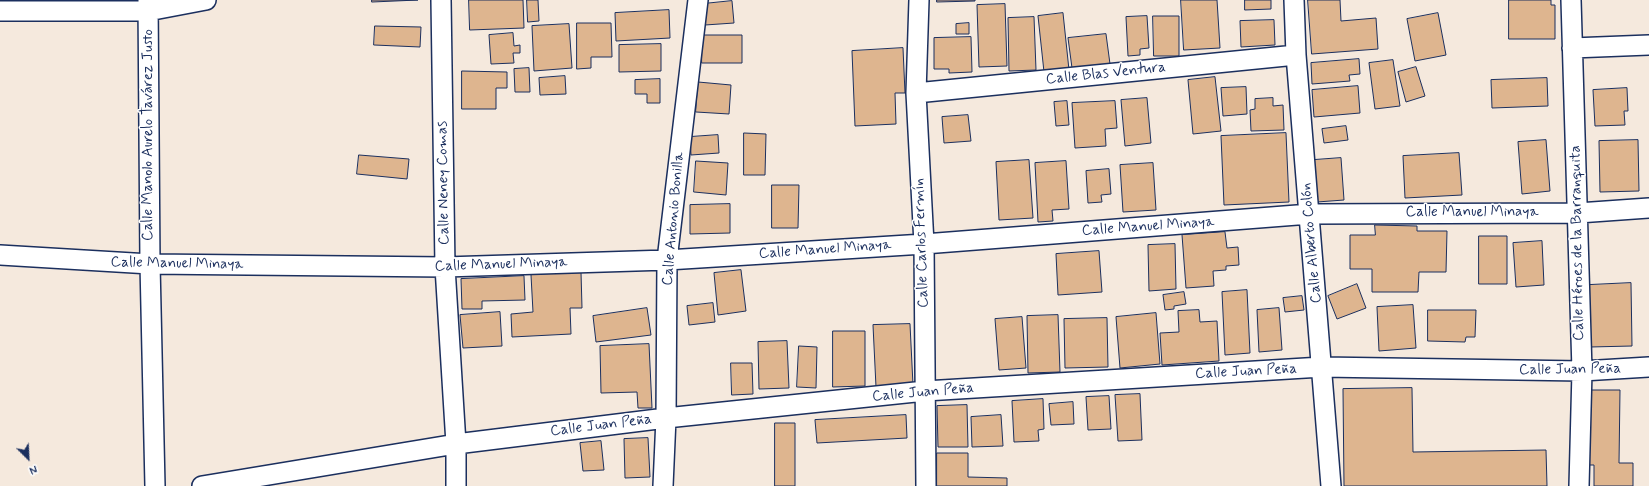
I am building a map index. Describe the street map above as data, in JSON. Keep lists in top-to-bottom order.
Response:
{
  "streets": {
    "street": [
      "Calle Blas Ventura",
      "Calle Manolo Aurelo Tavárez Justo",
      "Calle Neney Comas",
      "Calle Manuel Minaya",
      "Calle Antonio Bonilla",
      "Calle Carlos Fermín",
      "Calle Alberto Colón",
      "Calle Héroes de la Barranquita",
      "Calle Juan Peña"
    ]
  },
  "crossings": [
    ["Calle Blas Ventura", "Calle Carlos Fermín"],
    ["Calle Blas Ventura", "Calle Alberto Colón"],
    ["Calle Manolo Aurelo Tavárez Justo", "Calle Manuel Minaya"],
    ["Calle Neney Comas", "Calle Manuel Minaya"],
    ["Calle Neney Comas", "Calle Juan Peña"],
    ["Calle Manuel Minaya", "Calle Antonio Bonilla"],
    ["Calle Manuel Minaya", "Calle Carlos Fermín"],
    ["Calle Manuel Minaya", "Calle Alberto Colón"],
    ["Calle Manuel Minaya", "Calle Héroes de la Barranquita"],
    ["Calle Antonio Bonilla", "Calle Juan Peña"],
    ["Calle Carlos Fermín", "Calle Juan Peña"],
    ["Calle Alberto Colón", "Calle Juan Peña"],
    ["Calle Héroes de la Barranquita", "Calle Juan Peña"]
  ],
  "north": "bottom right"
}
